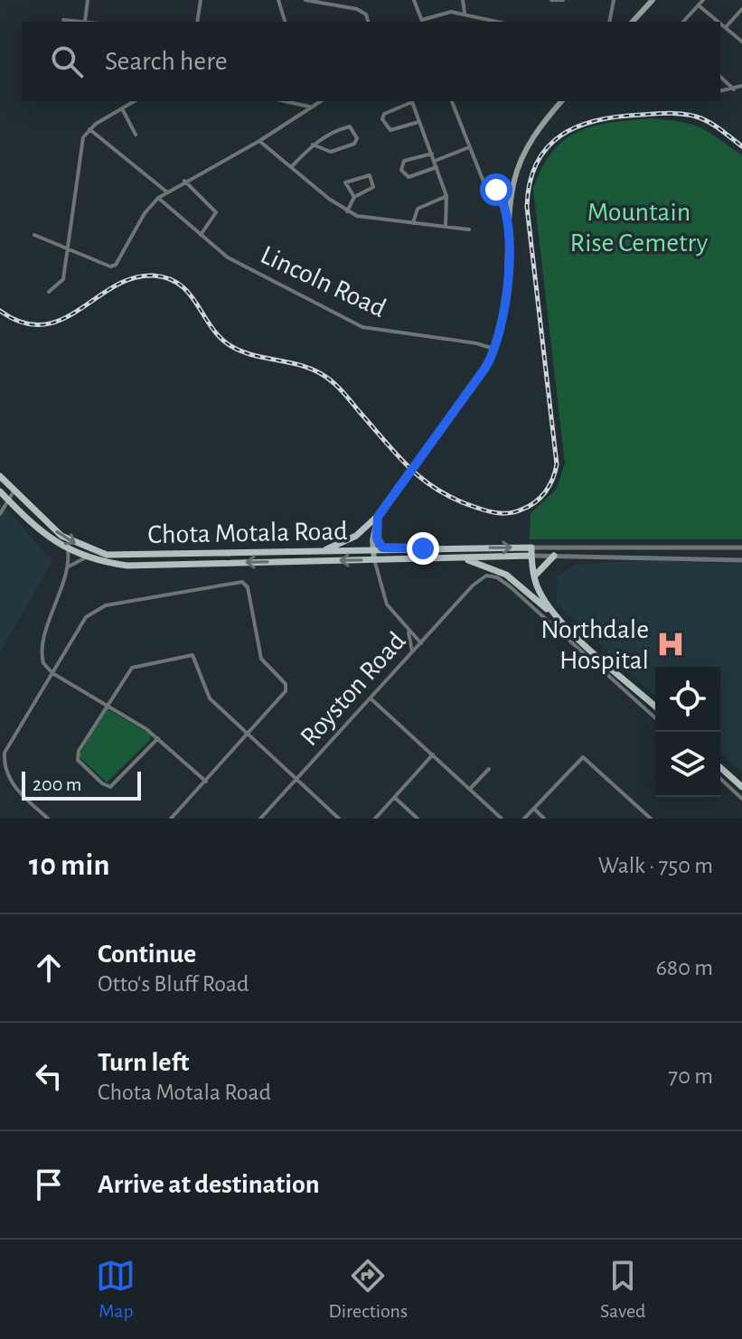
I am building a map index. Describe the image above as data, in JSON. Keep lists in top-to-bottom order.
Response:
{
  "streets": {
    "main road": ["Chota Motala Road"],
    "street": ["Lincoln Road", "Royston Road"]
  },
  "parks": ["Mountain Rise Cemetry"],
  "places": {
    "hospital": ["Northdale Hospital"]
  },
  "scale_bar": "200 m",
  "page": {
    "search": "Search here",
    "scale": "200 m",
    "heading": ["10 min", "Walk · 750 m"],
    "list": [
      ["Continue", "Otto's Bluff Road", "680 m"],
      ["Turn left", "Chota Motala Road", "70 m"],
      "Arrive at destination"
    ],
    "nav": ["Map", "Directions", "Saved"]
  }
}
